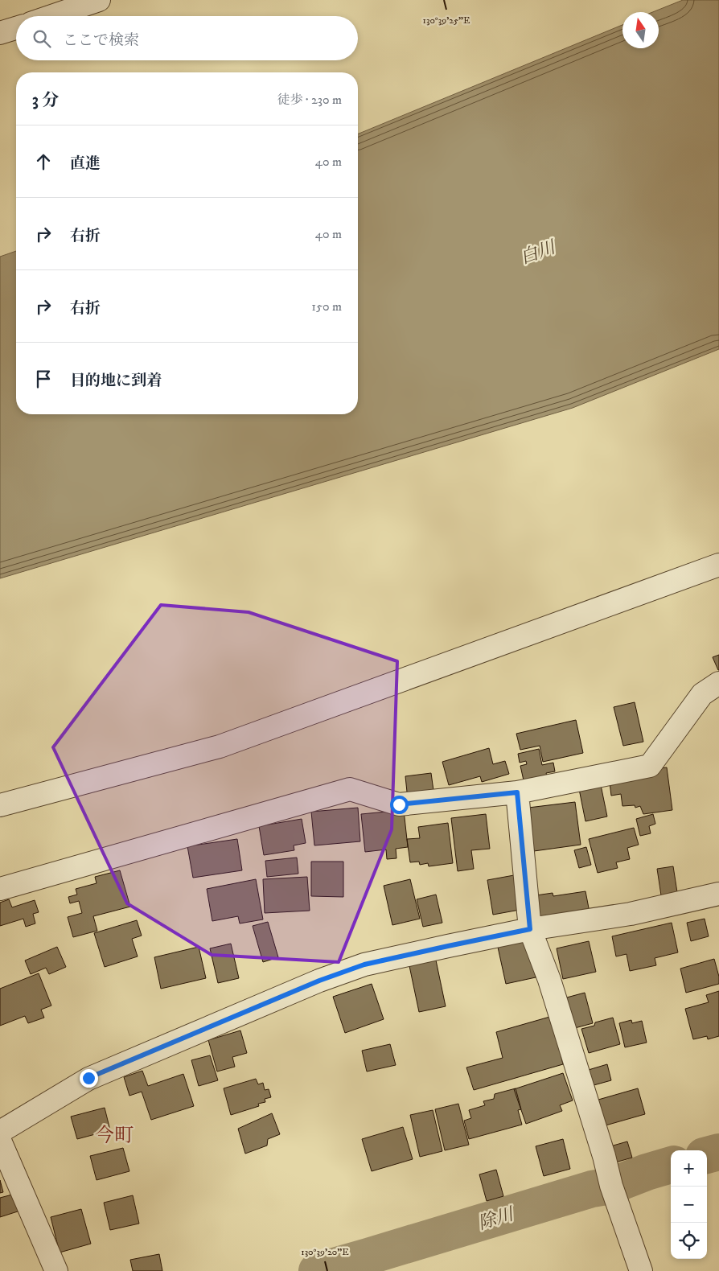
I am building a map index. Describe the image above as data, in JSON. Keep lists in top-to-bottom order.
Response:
{
  "districts": ["今町"],
  "water": ["白川", "除川"],
  "north": "top",
  "page": {
    "search": "ここで検索",
    "heading": ["3 分", "徒歩 · 230 m"],
    "list": [
      ["直進", "40 m"],
      ["右折", "40 m"],
      ["右折", "150 m"],
      "目的地に到着"
    ],
    "map_buttons": ["+", "−"]
  },
  "coordinates": ["130°39'25\"E", "130°39'20\"E"]
}
